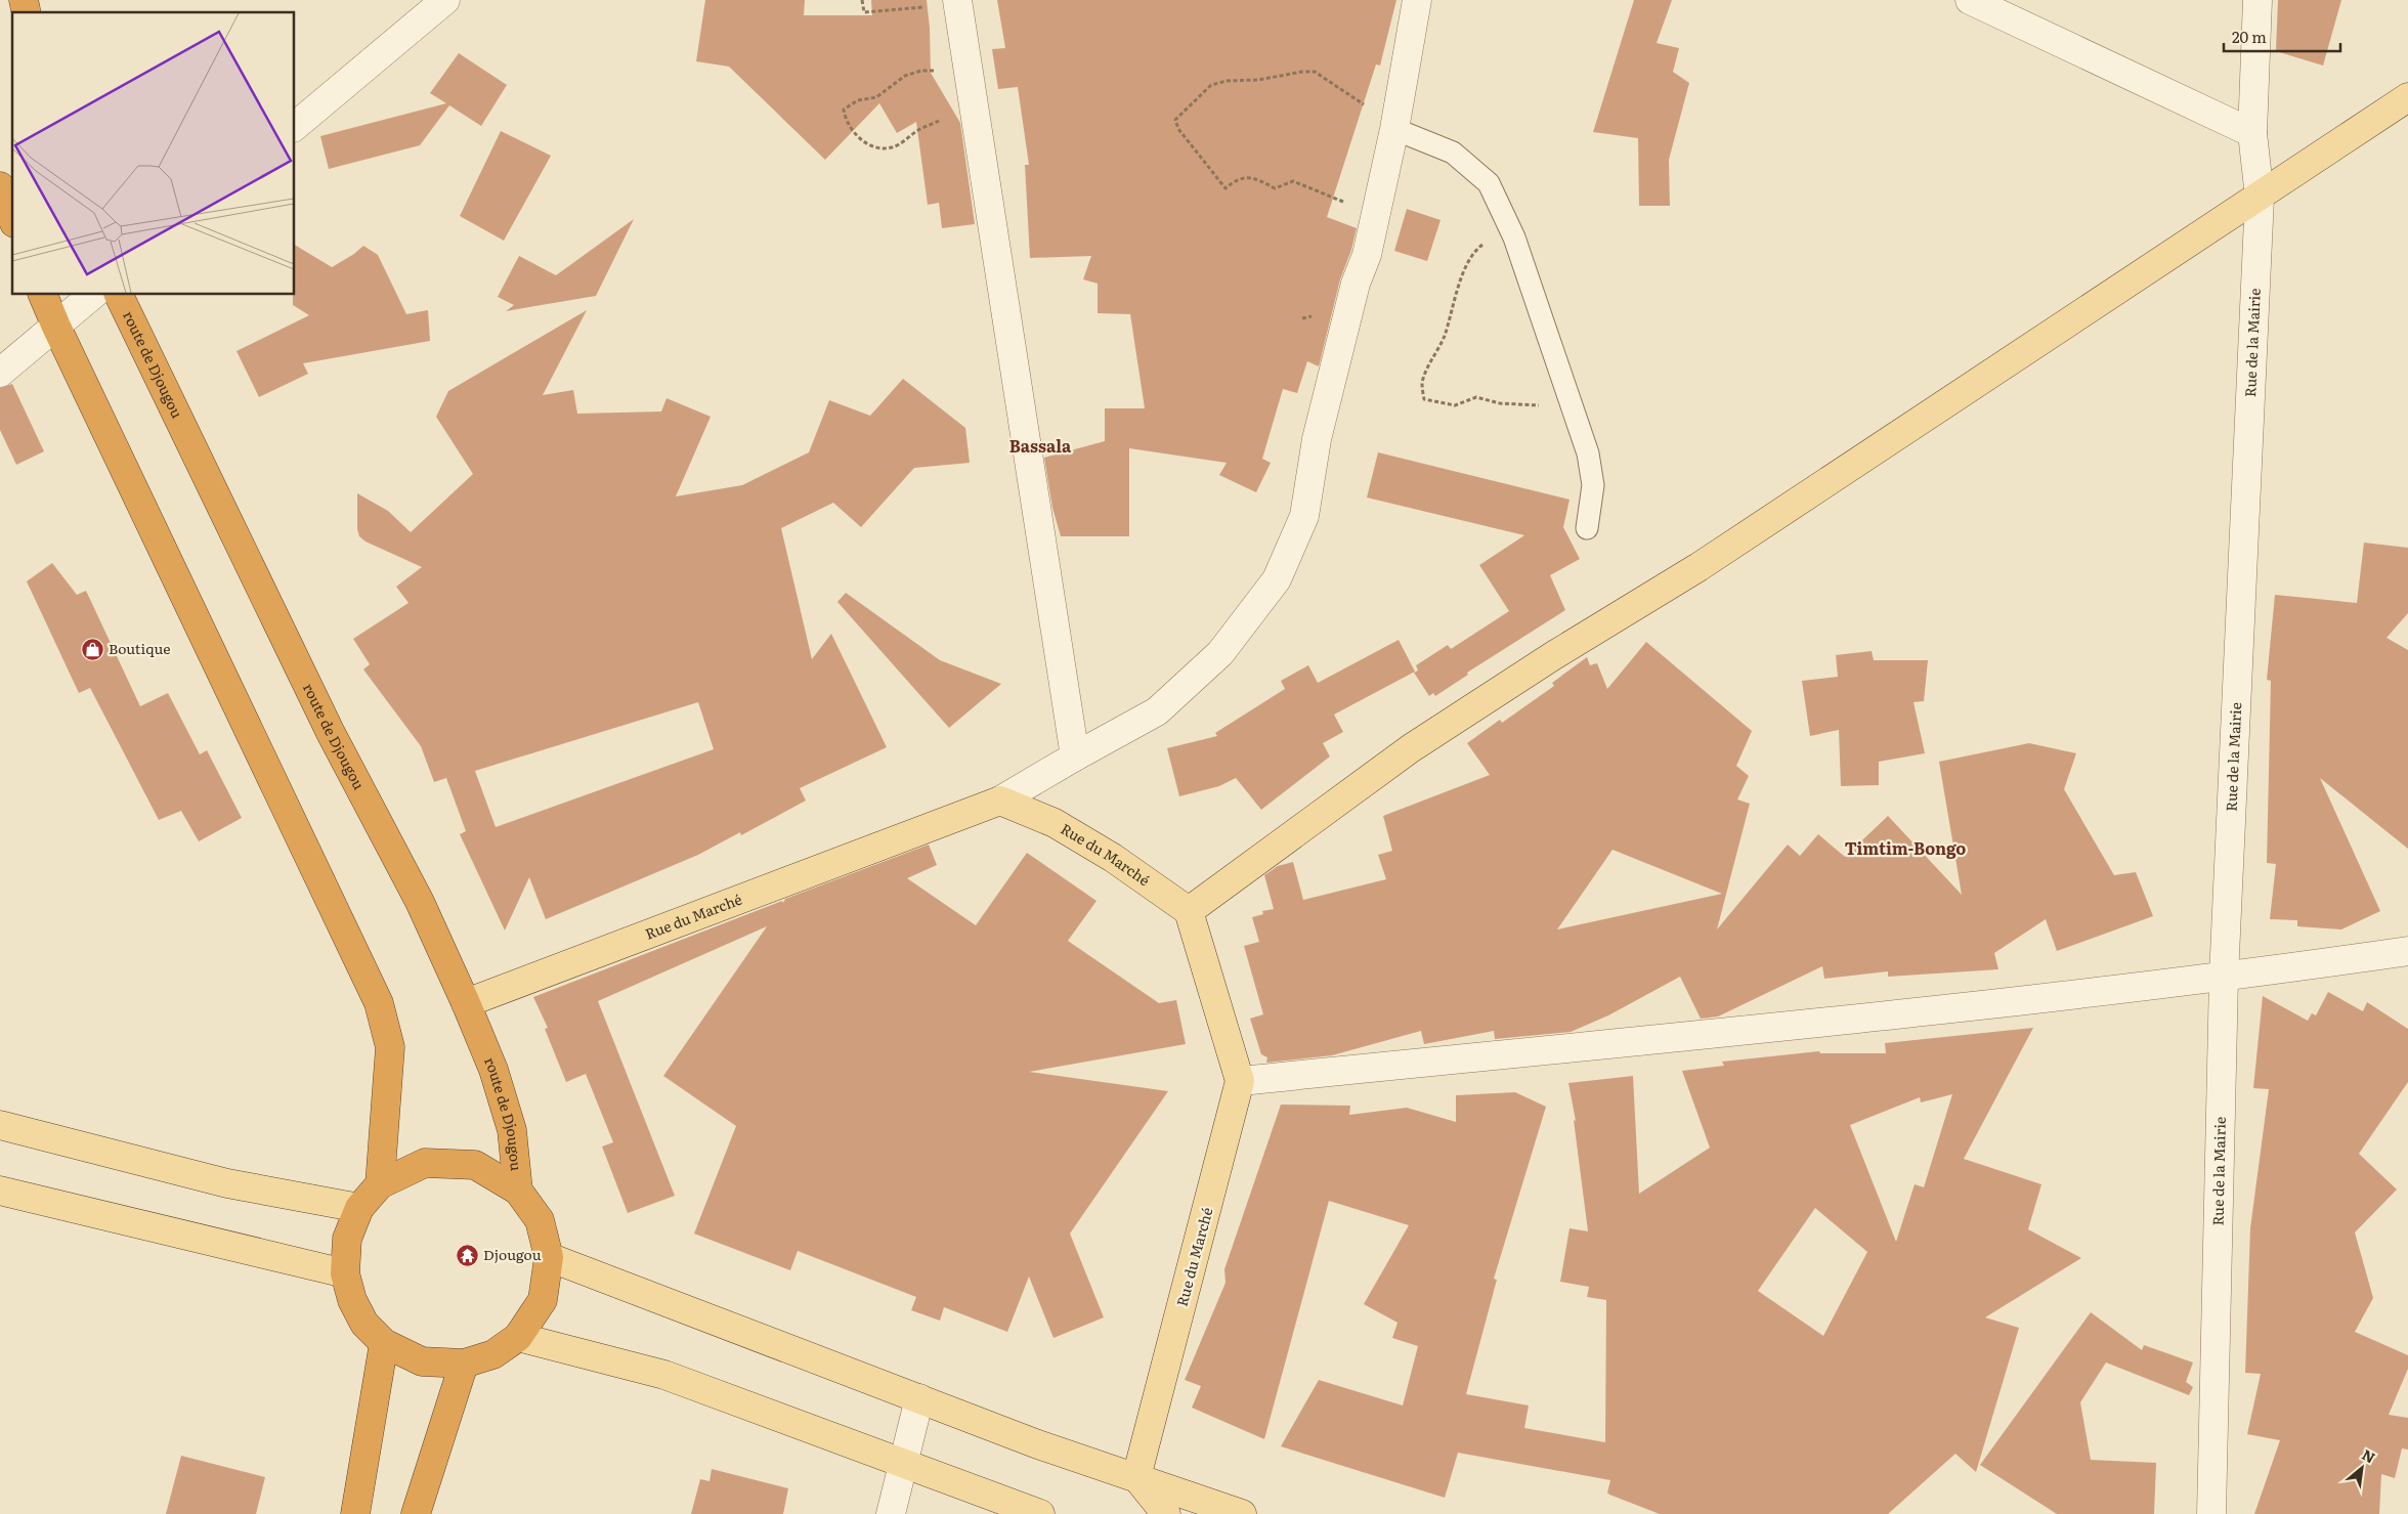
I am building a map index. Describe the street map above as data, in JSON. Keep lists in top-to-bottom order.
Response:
{
  "streets": {
    "highway": ["route de Djougou"],
    "main road": ["Rue du Marché"],
    "street": ["Rue de la Mairie"]
  },
  "crossings": [
    ["route de Djougou", "Rue du Marché"]
  ],
  "districts": ["Bassala", "Timtim-Bongo"],
  "places": {
    "shop": ["Boutique"],
    "temple": ["Djougou"]
  },
  "scale_bar": "20 m",
  "north": "top right"
}
